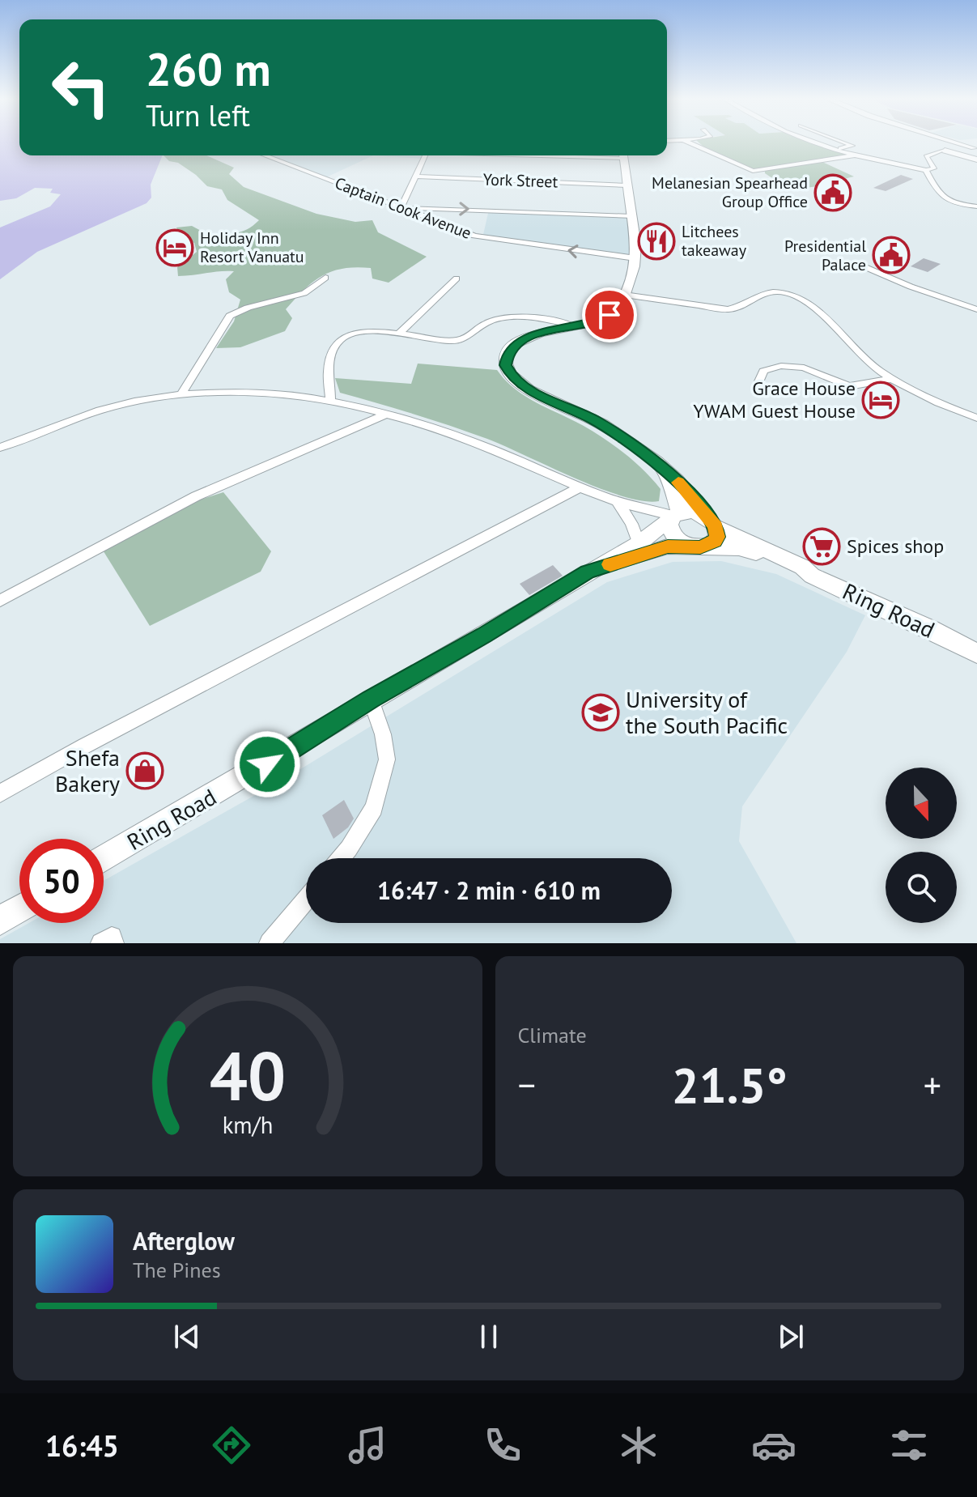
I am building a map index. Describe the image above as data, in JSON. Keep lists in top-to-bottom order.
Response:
{
  "streets": {
    "street": ["York Street", "Captain Cook Avenue", "Ring Road"]
  },
  "places": {
    "public building": ["Melanesian Spearhead Group Office", "Presidential Palace"],
    "restaurant": ["Litchees takeaway"],
    "hotel": ["Holiday Inn Resort Vanuatu", "Grace House YWAM Guest House"],
    "supermarket": ["Spices shop"],
    "school or university": ["University of the South Pacific"],
    "shop": ["Shefa Bakery"]
  },
  "north": "bottom",
  "page": {
    "turn": ["260 m", "Turn left"],
    "limit": "50",
    "trip": "16:47 · 2 min · 610 m",
    "tile": "Climate",
    "heat": ["−", "21.5°", "+"],
    "song": ["Afterglow", "The Pines"],
    "tabs": "16:45",
    "gauge": ["40", "km/h"]
  }
}
